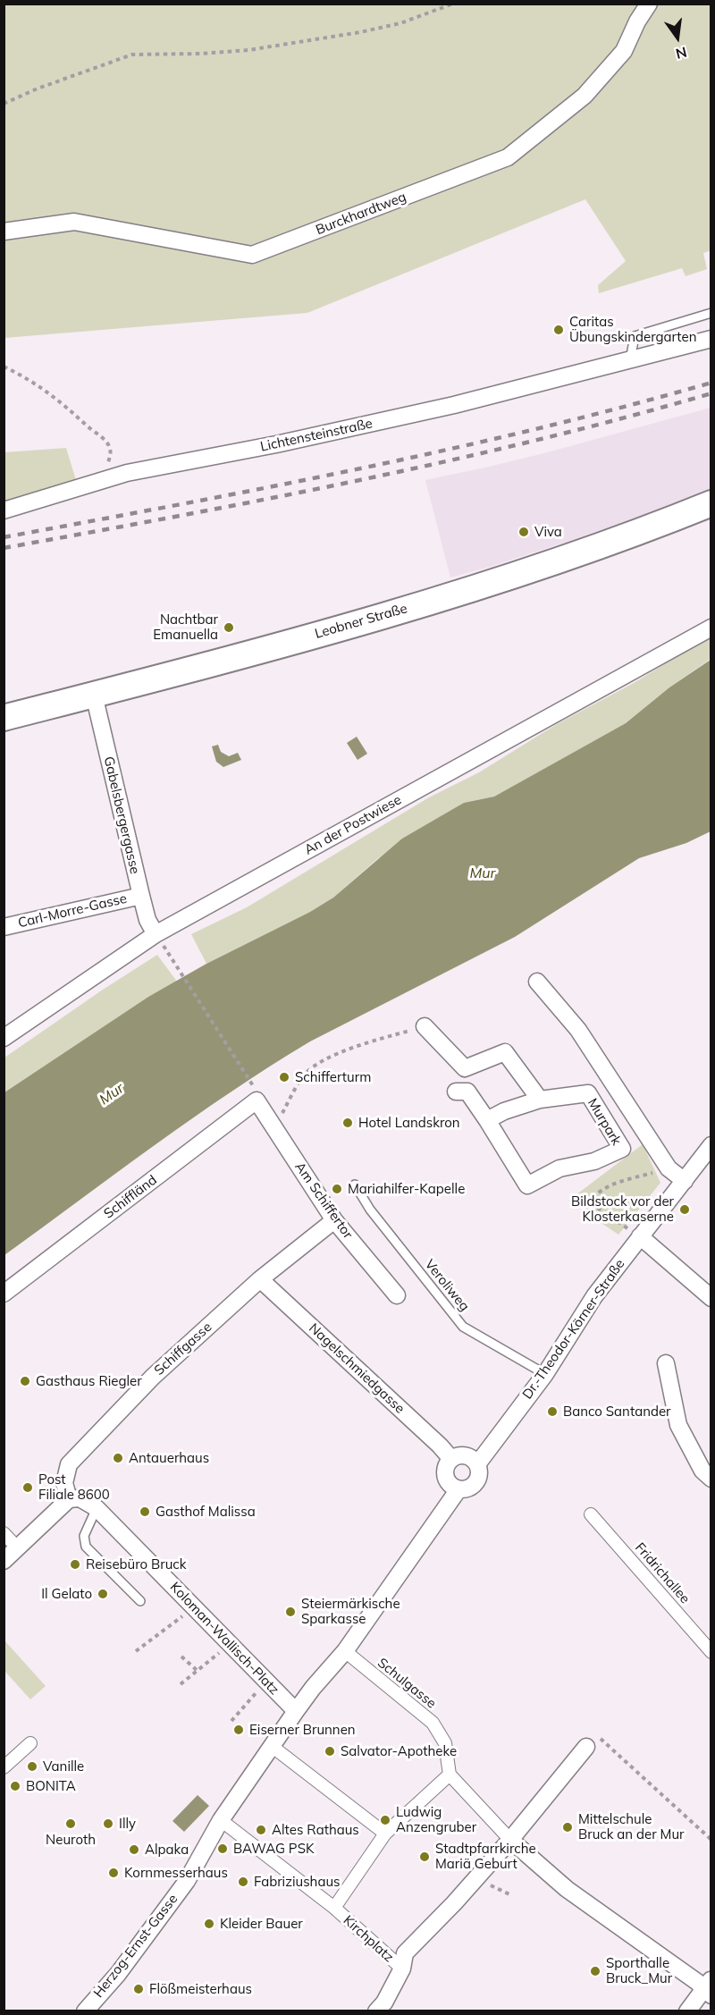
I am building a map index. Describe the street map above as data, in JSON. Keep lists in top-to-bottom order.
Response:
{
  "streets": {
    "main road": ["Leobner Straße"],
    "street": [
      "Burckhardtweg",
      "Lichtensteinstraße",
      "Gabelsbergergasse",
      "An der Postwiese",
      "Carl-Morre-Gasse",
      "Murpark",
      "Schiffländ",
      "Am Schiffertor",
      "Dr.-Theodor-Körner-Straße",
      "Schiffgasse",
      "Nagelschmiedgasse",
      "Fridrichallee",
      "Koloman-Wallisch-Platz",
      "Schulgasse",
      "Kirchplatz",
      "Herzog-Ernst-Gasse"
    ],
    "lane": ["Veroliweg"]
  },
  "crossings": [
    ["Leobner Straße", "Gabelsbergergasse"],
    ["Gabelsbergergasse", "An der Postwiese"],
    ["Gabelsbergergasse", "Carl-Morre-Gasse"],
    ["Murpark", "Dr.-Theodor-Körner-Straße"],
    ["Schiffländ", "Am Schiffertor"],
    ["Am Schiffertor", "Schiffgasse"],
    ["Veroliweg", "Dr.-Theodor-Körner-Straße"],
    ["Dr.-Theodor-Körner-Straße", "Nagelschmiedgasse"],
    ["Schiffgasse", "Nagelschmiedgasse"],
    ["Schiffgasse", "Koloman-Wallisch-Platz"],
    ["Schulgasse", "Kirchplatz"]
  ],
  "water": ["Mur"],
  "places": [
    "Caritas Übungskindergarten",
    "Viva",
    "Nachtbar Emanuella",
    "Schifferturm",
    "Hotel Landskron",
    "Mariahilfer-Kapelle",
    "Bildstock vor der Klosterkaserne",
    "Gasthaus Riegler",
    "Banco Santander",
    "Antauerhaus",
    "Post Filiale 8600",
    "Gasthof Malissa",
    "Reisebüro Bruck",
    "Il Gelato",
    "Steiermärkische Sparkasse",
    "Eiserner Brunnen",
    "Salvator-Apotheke",
    "Vanille",
    "BONITA",
    "Ludwig Anzengruber",
    "Neuroth",
    "Illy",
    "Mittelschule Bruck an der Mur",
    "Altes Rathaus",
    "BAWAG PSK",
    "Alpaka",
    "Stadtpfarrkirche Mariä Geburt",
    "Kornmesserhaus",
    "Fabriziushaus",
    "Kleider Bauer",
    "Sporthalle Bruck_Mur",
    "Flößmeisterhaus"
  ],
  "north": "bottom"
}
